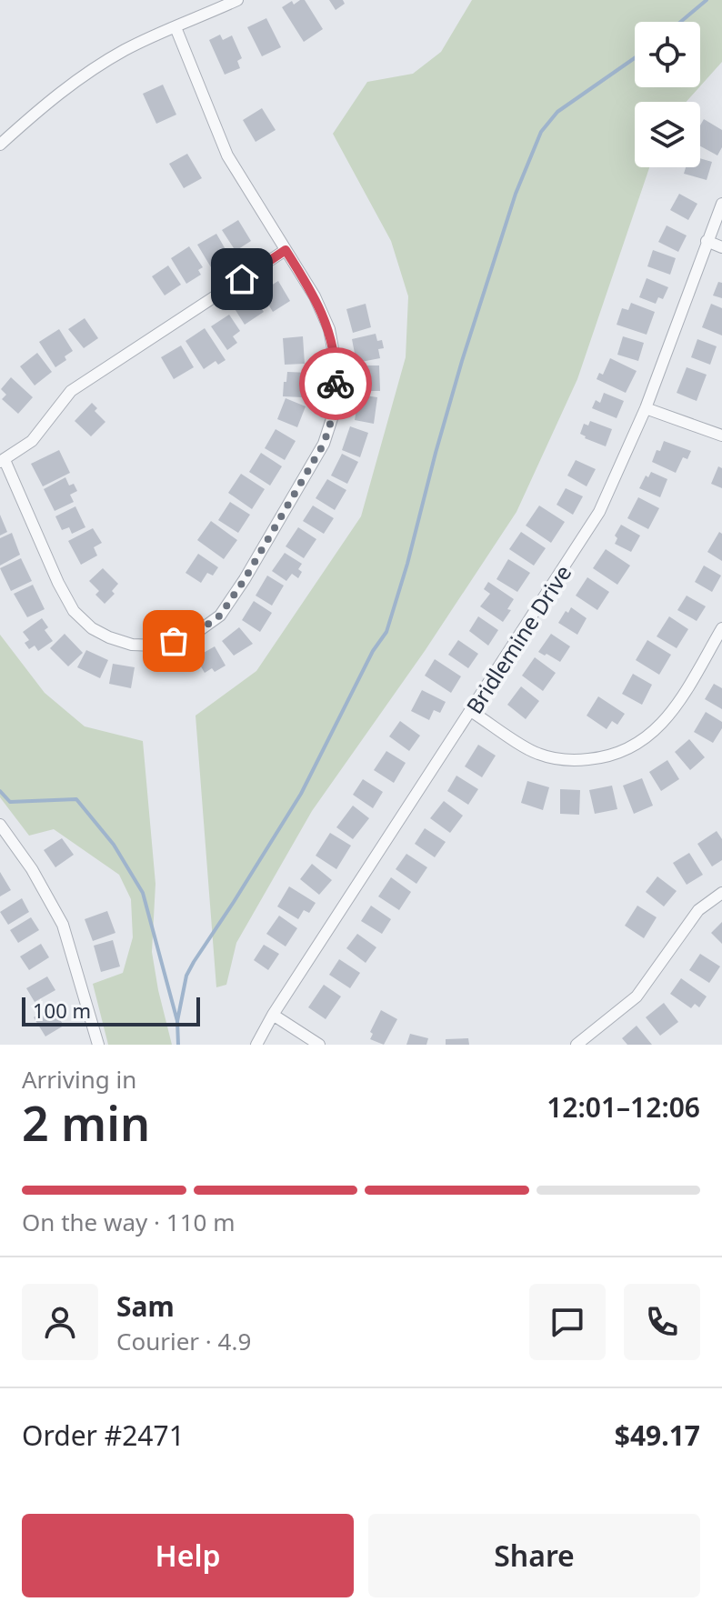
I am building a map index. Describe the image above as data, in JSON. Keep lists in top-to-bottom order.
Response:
{
  "streets": {
    "street": ["Bridlemine Drive"]
  },
  "scale_bar": "100 m",
  "page": {
    "scale": "100 m",
    "heading": ["2 min", "Arriving in", "12:01–12:06"],
    "panel": [
      "Sam",
      "Courier · 4.9",
      "Order #2471",
      "$49.17"
    ],
    "bar": "On the way · 110 m",
    "buttons": ["Help", "Share"]
  }
}
